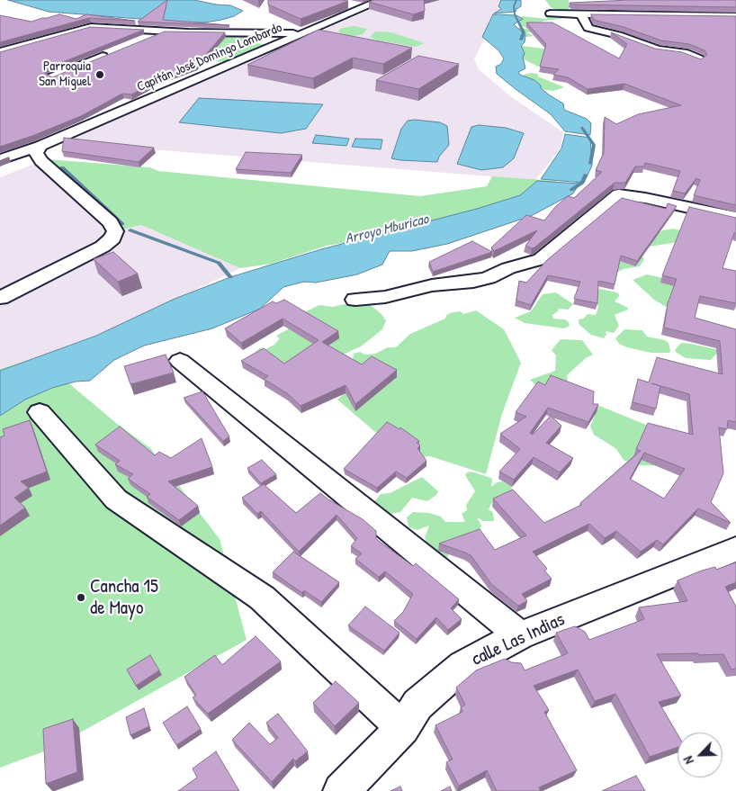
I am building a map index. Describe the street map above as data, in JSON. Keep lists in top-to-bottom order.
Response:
{
  "streets": {
    "street": ["Capitán José Domingo Lombardo", "calle Las Indias"]
  },
  "water": ["Arroyo Mburicao"],
  "places": ["Parroquia San Miguel", "Cancha 15 de Mayo"],
  "north": "bottom left"
}
